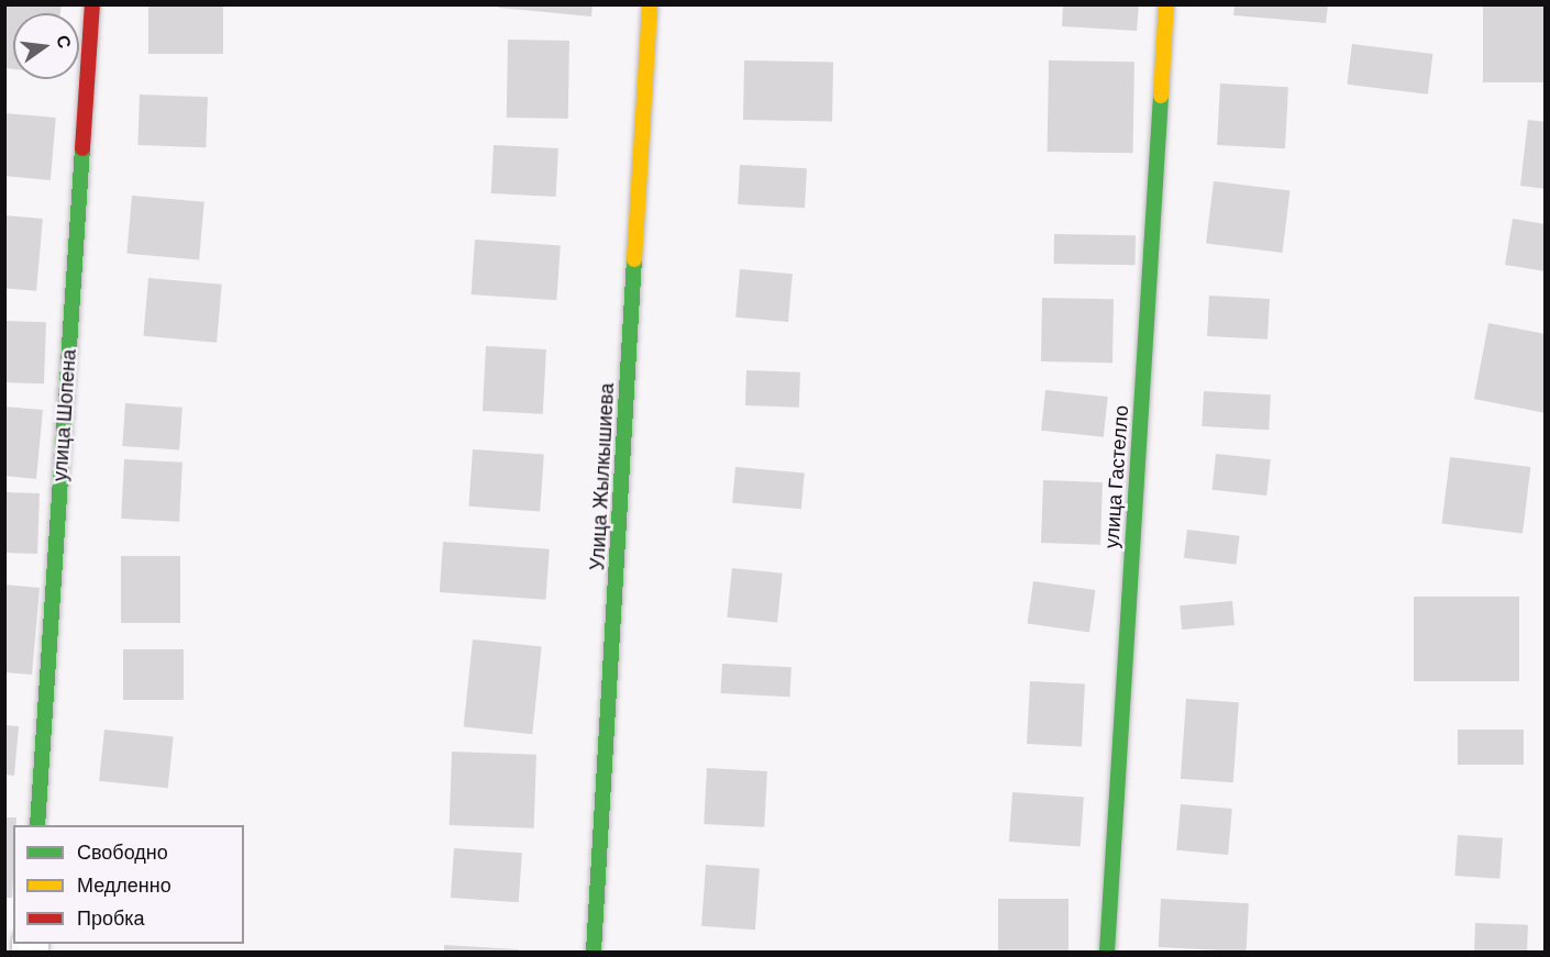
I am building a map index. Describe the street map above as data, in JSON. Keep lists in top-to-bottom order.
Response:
{
  "streets": {
    "street": ["улица Шопена", "Улица Жылкышиева", "улица Гастелло"]
  },
  "legend": ["Свободно", "Медленно", "Пробка"],
  "north": "right"
}
